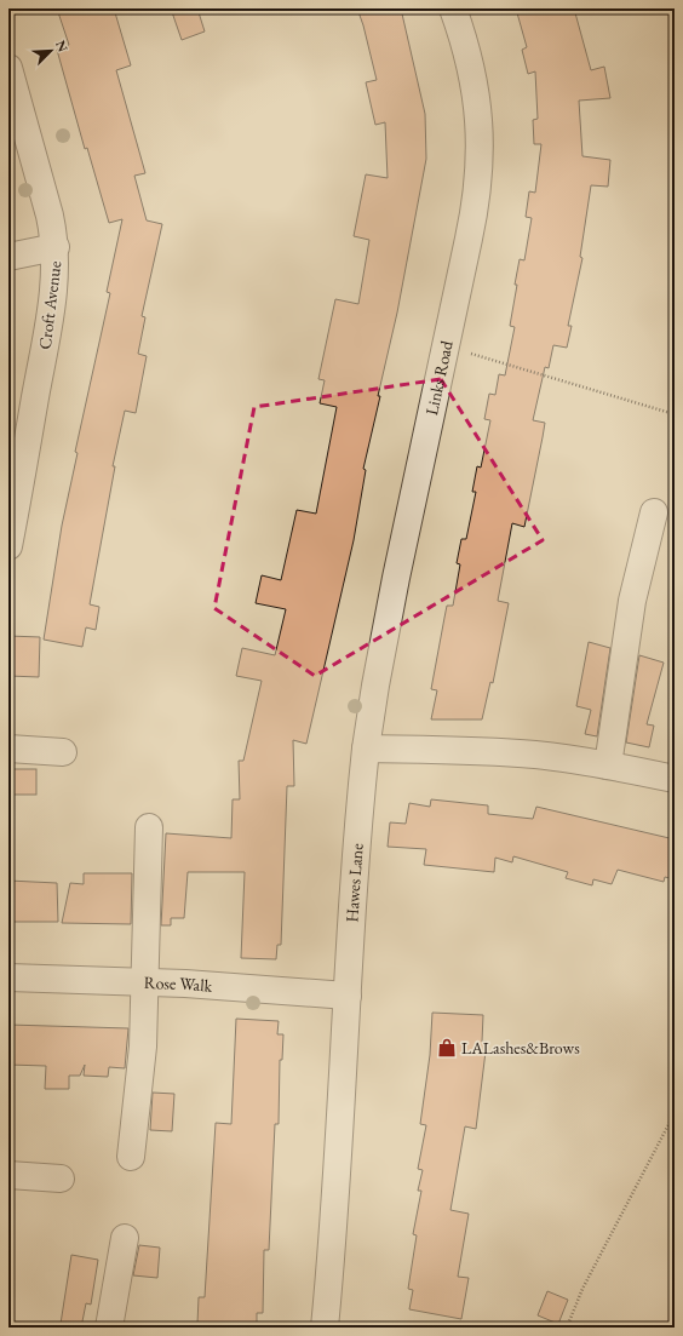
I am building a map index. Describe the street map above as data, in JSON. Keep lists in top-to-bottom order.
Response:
{
  "streets": {
    "street": [
      "Croft Avenue",
      "Links Road",
      "Hawes Lane",
      "Rose Walk"
    ]
  },
  "crossings": [
    ["Links Road", "Hawes Lane"],
    ["Hawes Lane", "Rose Walk"]
  ],
  "places": {
    "shop": ["LALashes&Brows"]
  },
  "north": "top right"
}
